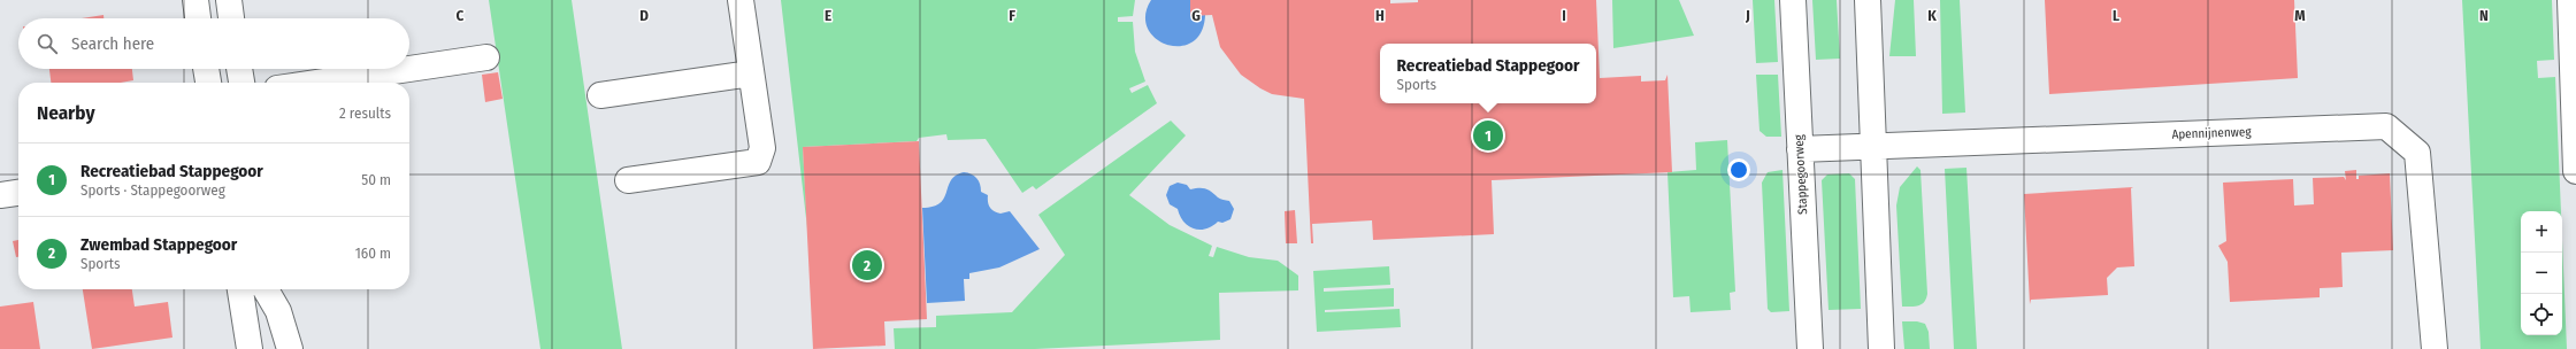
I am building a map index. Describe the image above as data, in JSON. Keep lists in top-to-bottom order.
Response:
{
  "streets": {
    "street": ["Apennijnenweg", "Stappegoorweg"]
  },
  "crossings": [
    ["Apennijnenweg", "Stappegoorweg"]
  ],
  "page": {
    "search": "Search here",
    "popup": ["Recreatiebad Stappegoor", "Sports"],
    "heading": ["Nearby", "2 results"],
    "pins": ["1", "2"],
    "list": [
      {
        "mark": "1",
        "name": "Recreatiebad Stappegoor",
        "note": "Sports · Stappegoorweg",
        "value": "50 m"
      },
      {
        "mark": "2",
        "name": "Zwembad Stappegoor",
        "note": "Sports",
        "value": "160 m"
      }
    ],
    "map_buttons": ["+", "−"]
  },
  "grid": {
    "columns": [
      "C",
      "D",
      "E",
      "F",
      "G",
      "H",
      "I",
      "J",
      "K",
      "L",
      "M",
      "N"
    ]
  }
}
